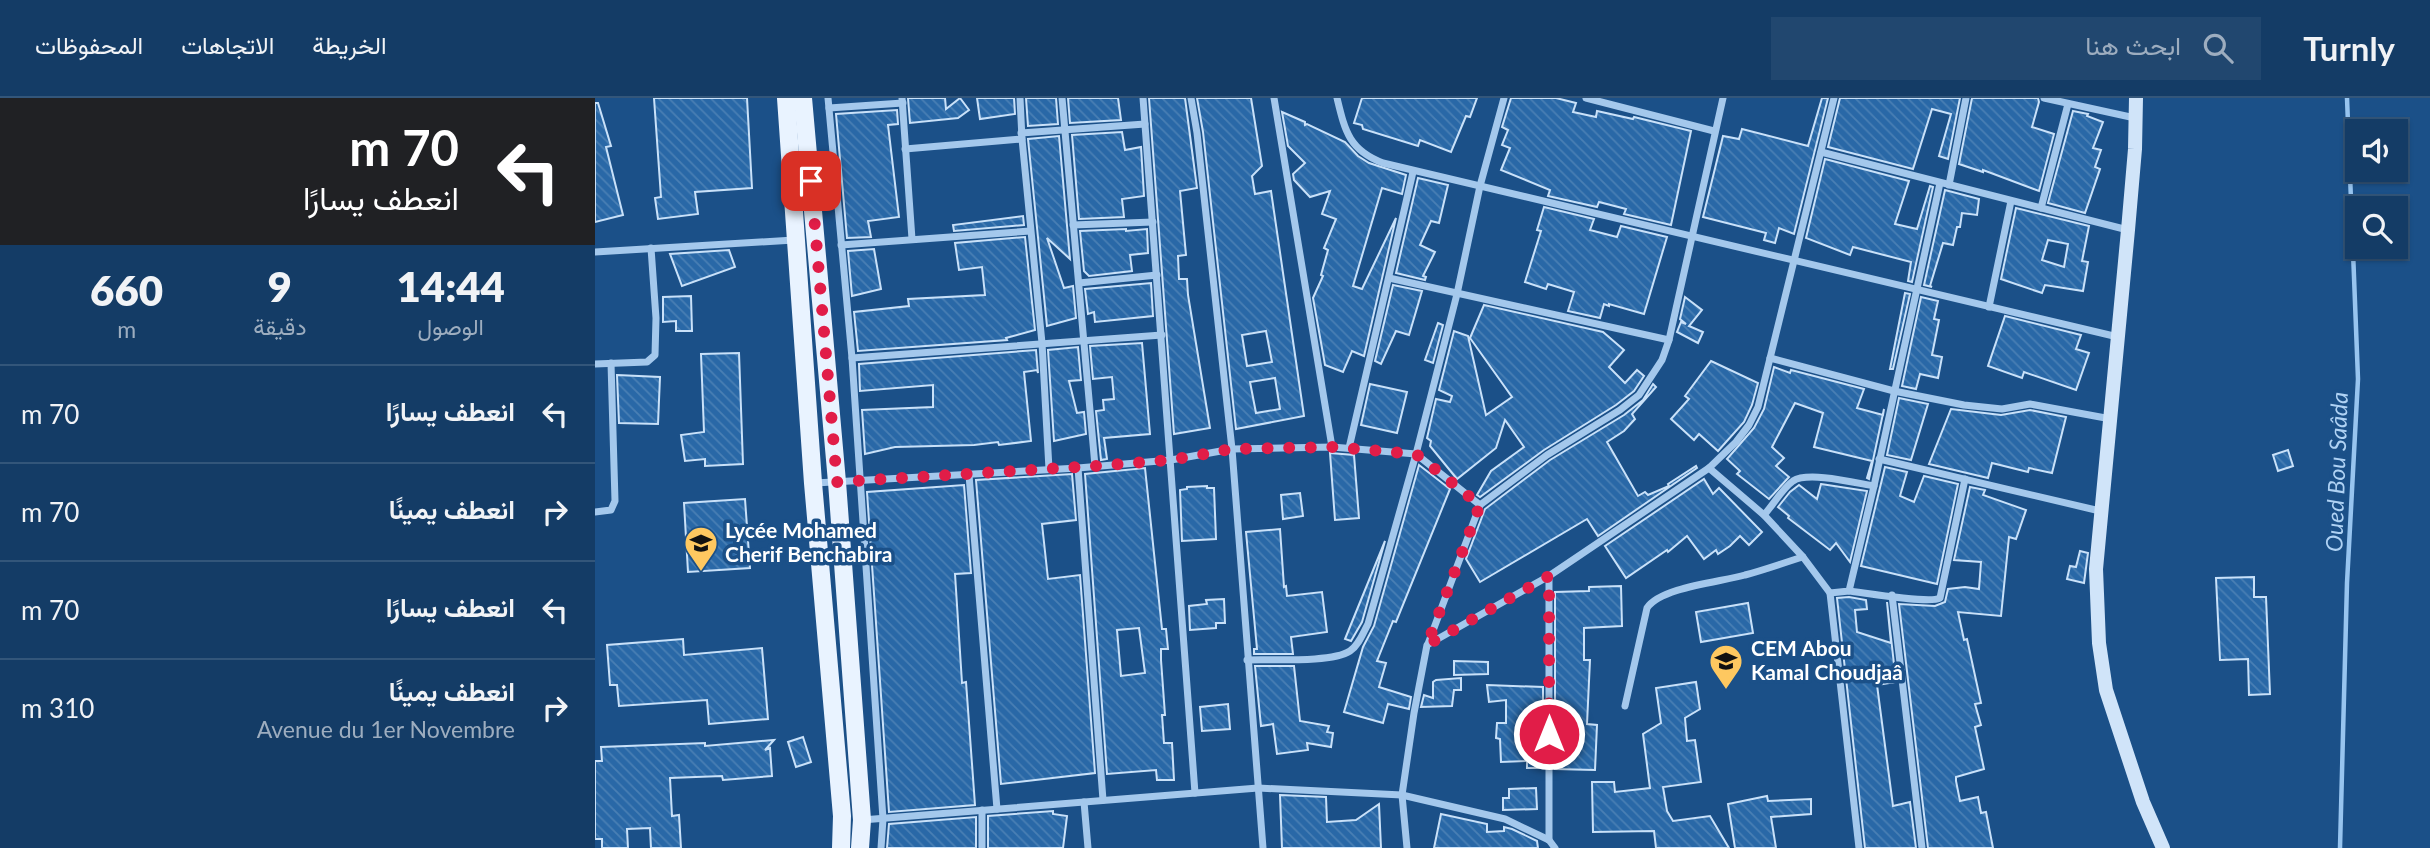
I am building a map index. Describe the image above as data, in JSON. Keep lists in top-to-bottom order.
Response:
{
  "water": ["Oued Bou Saâda"],
  "places": {
    "school or university": ["Lycée Mohamed Cherif Benchabira", "CEM Abou Kamal Choudjaâ"]
  },
  "page": {
    "header": "Turnly",
    "search": "ابحث هنا",
    "nav": ["الخريطة", "الاتجاهات", "المحفوظات"],
    "turn": ["70 m", "انعطف يسارًا"],
    "eta": [
      "14:44",
      "الوصول",
      "9",
      "دقيقة",
      "660",
      "m"
    ],
    "list": [
      {
        "name": "انعطف يسارًا",
        "value": "70 m"
      },
      {
        "name": "انعطف يمينًا",
        "value": "70 m"
      },
      {
        "name": "انعطف يسارًا",
        "value": "70 m"
      },
      {
        "name": "انعطف يمينًا",
        "note": "Avenue du 1er Novembre",
        "value": "310 m"
      }
    ]
  }
}
